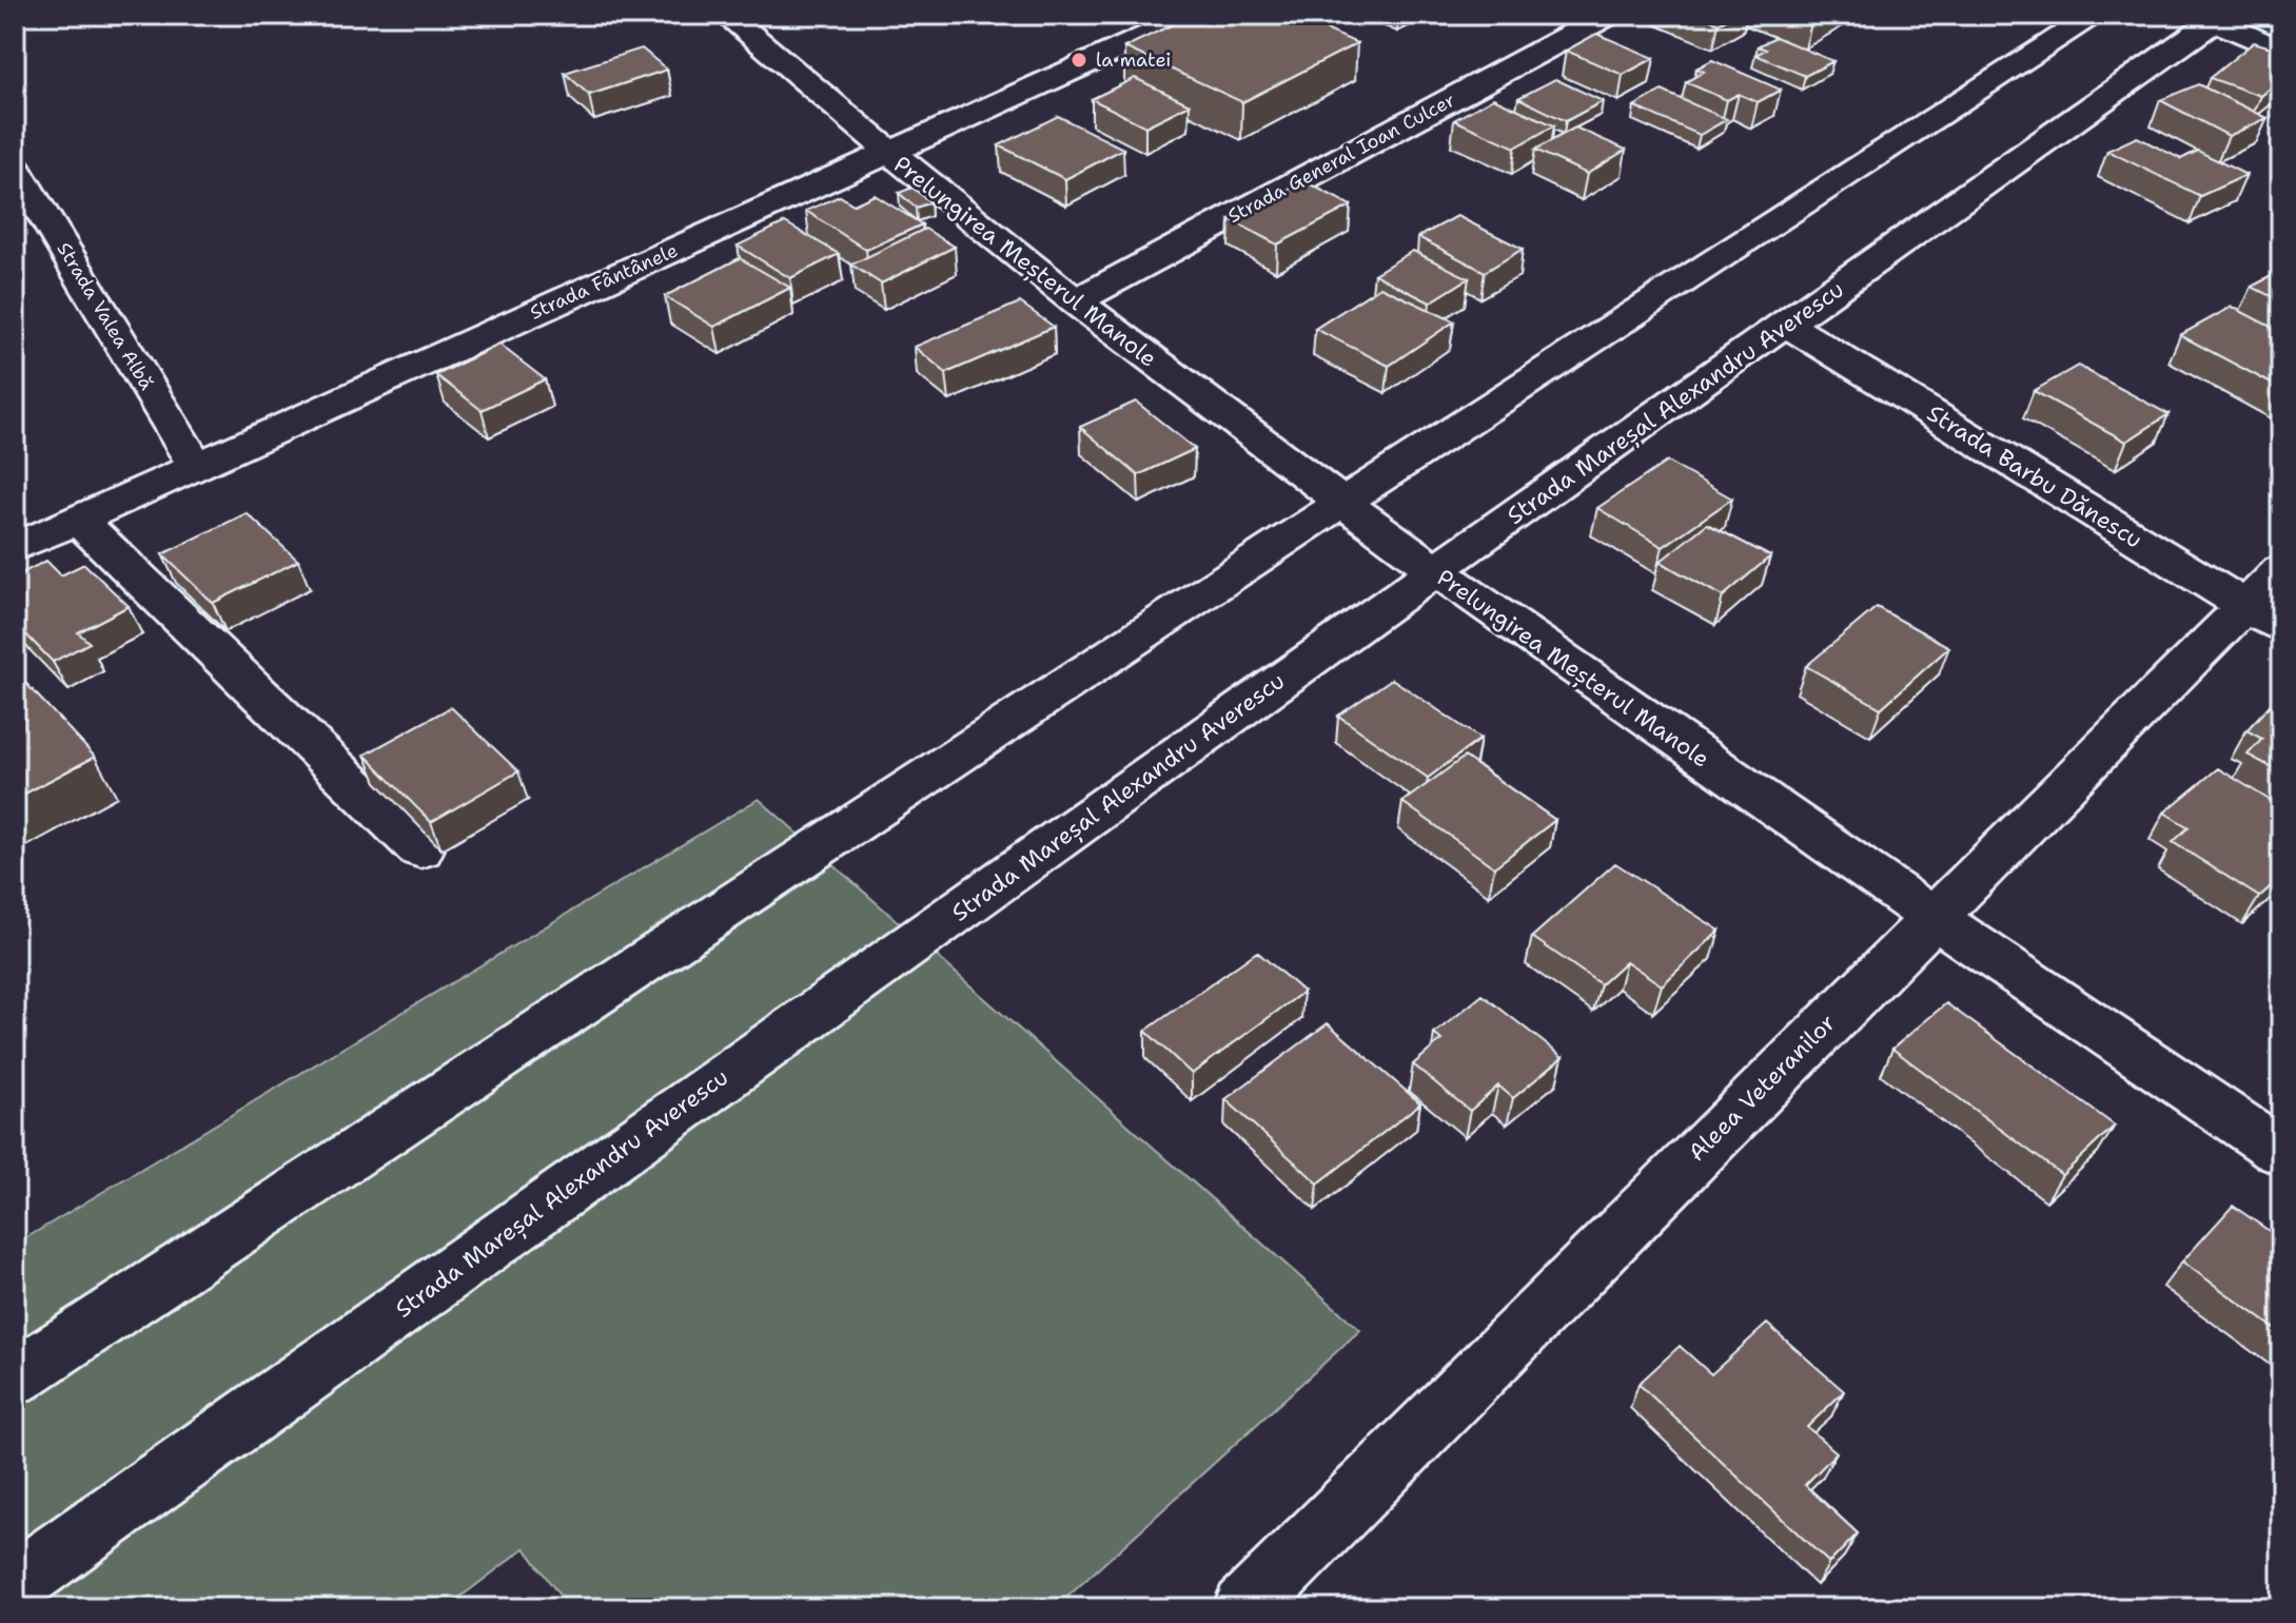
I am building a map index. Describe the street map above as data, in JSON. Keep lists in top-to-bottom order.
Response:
{
  "streets": {
    "street": [
      "Strada General Ioan Culcer",
      "Prelungirea Meșterul Manole",
      "Strada Fântânele",
      "Strada Valea Albă",
      "Strada Mareșal Alexandru Averescu",
      "Strada Barbu Dănescu",
      "Aleea Veteranilor"
    ]
  },
  "crossings": [
    ["Strada General Ioan Culcer", "Prelungirea Meșterul Manole"],
    ["Prelungirea Meșterul Manole", "Strada Fântânele"],
    ["Prelungirea Meșterul Manole", "Strada Mareșal Alexandru Averescu"],
    ["Prelungirea Meșterul Manole", "Aleea Veteranilor"],
    ["Strada Fântânele", "Strada Valea Albă"],
    ["Strada Mareșal Alexandru Averescu", "Strada Barbu Dănescu"],
    ["Strada Barbu Dănescu", "Aleea Veteranilor"]
  ],
  "places": ["la matei"]
}
